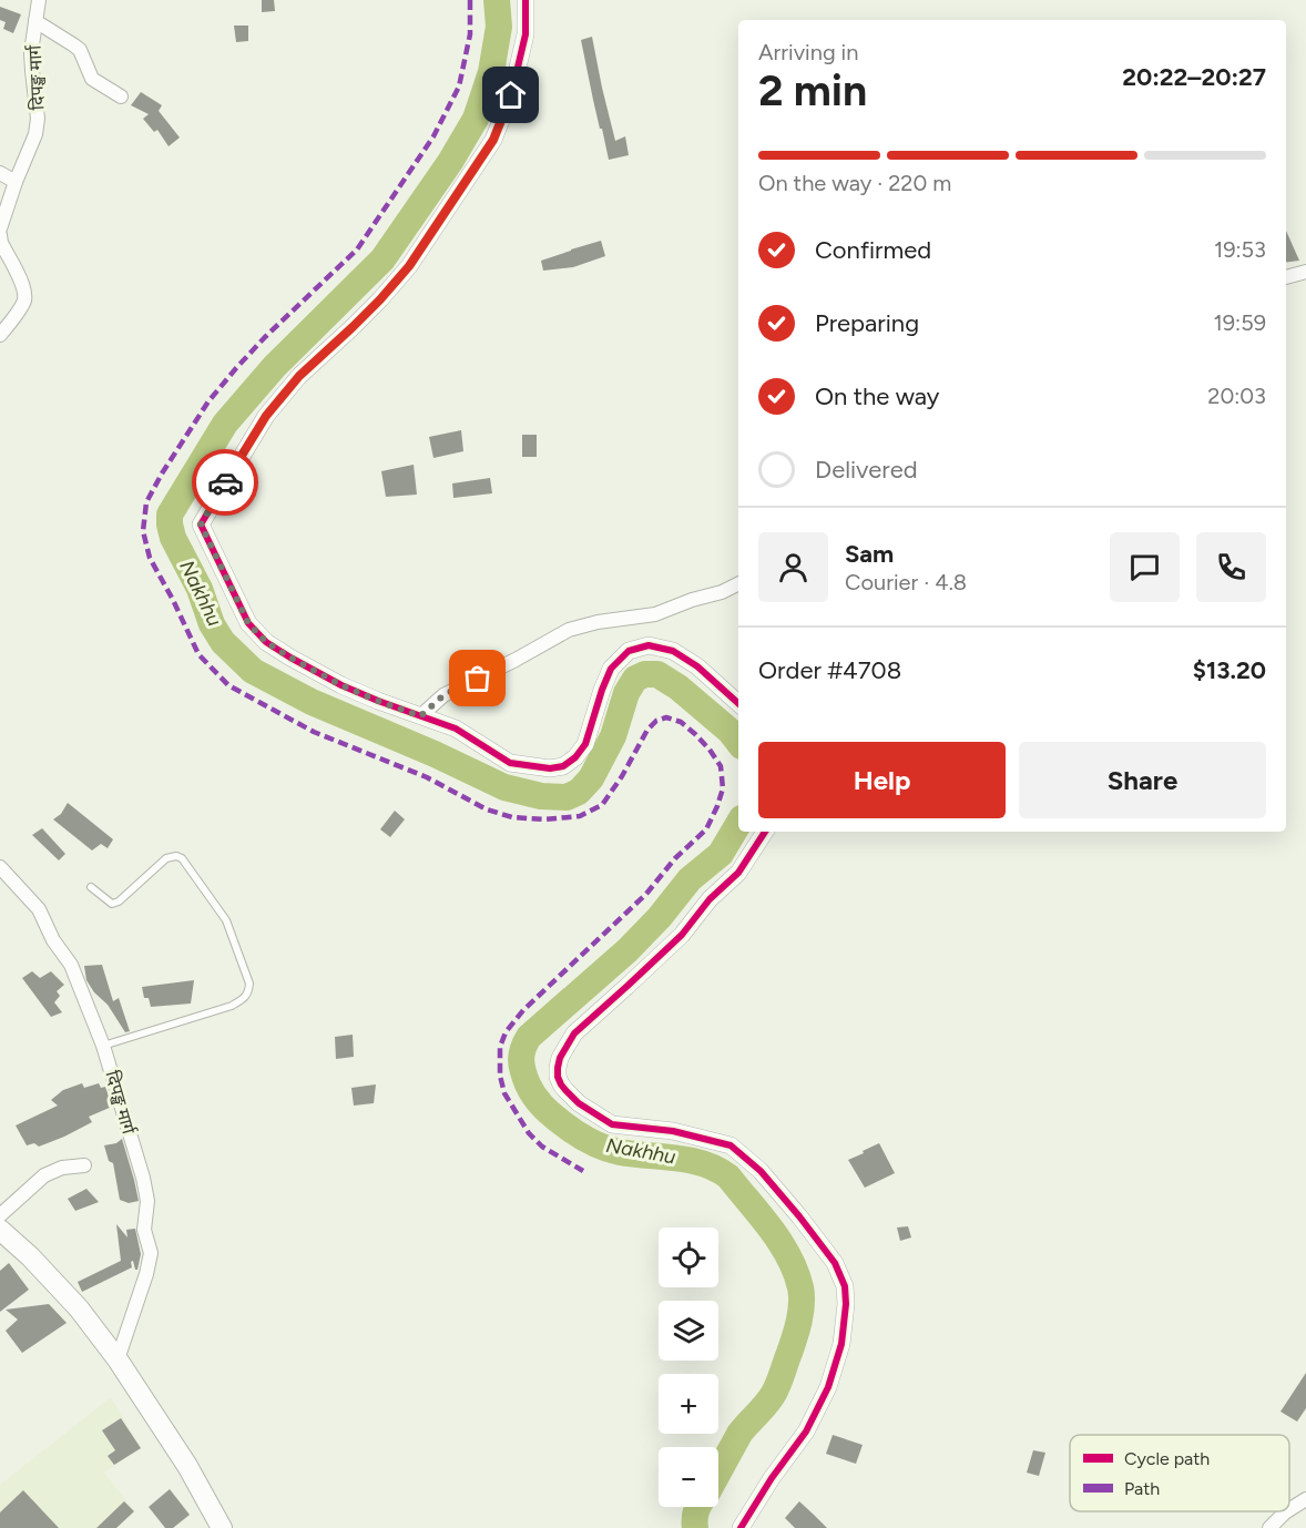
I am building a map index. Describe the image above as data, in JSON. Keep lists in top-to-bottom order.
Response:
{
  "streets": {
    "street": ["दिपङ्ख मार्ग"]
  },
  "water": ["Nakhhu"],
  "legend": ["Cycle path", "Path"],
  "page": {
    "heading": ["2 min", "Arriving in", "20:22–20:27"],
    "panel": [
      "Sam",
      "Courier · 4.8",
      "Order #4708",
      "$13.20"
    ],
    "bar": "On the way · 220 m",
    "list": [
      ["Confirmed", "19:53"],
      ["Preparing", "19:59"],
      ["On the way", "20:03"],
      "Delivered"
    ],
    "buttons": ["Help", "Share"],
    "map_buttons": ["+", "−"]
  }
}
